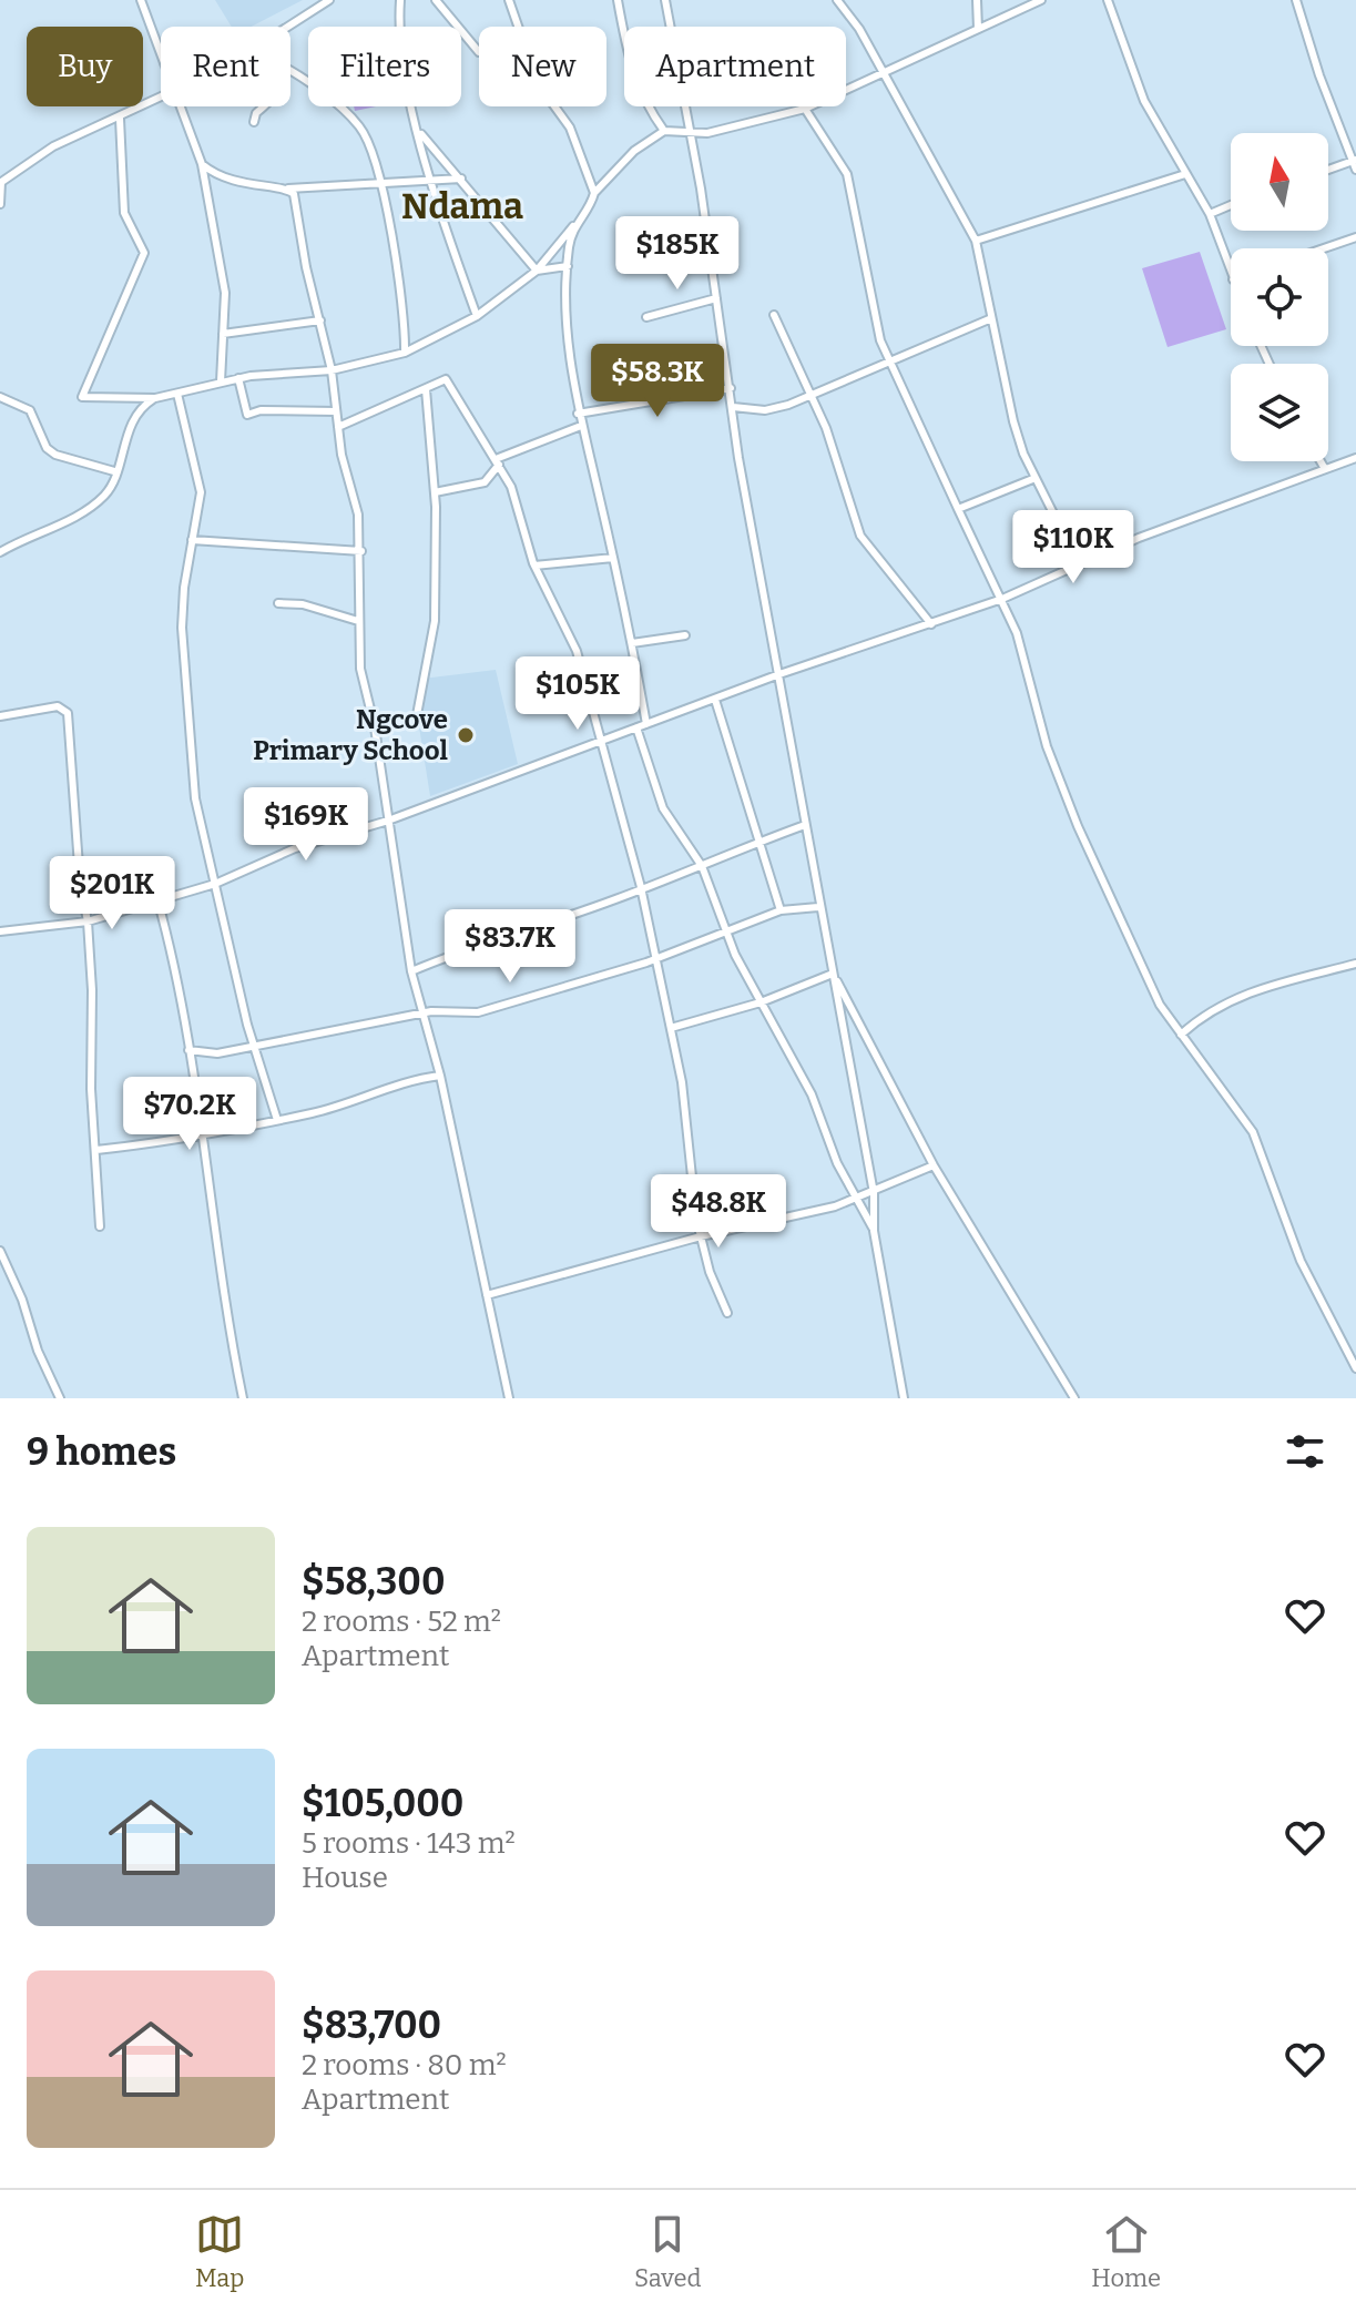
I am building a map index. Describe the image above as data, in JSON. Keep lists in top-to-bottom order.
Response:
{
  "districts": ["Ndama"],
  "places": ["Ngcove Primary School"],
  "north": "top",
  "page": {
    "chip": [
      "Buy",
      "Rent",
      "Filters",
      "New",
      "Apartment"
    ],
    "price": [
      "$185K",
      "$58.3K",
      "$110K",
      "$105K",
      "$169K",
      "$201K",
      "$83.7K",
      "$70.2K",
      "$48.8K"
    ],
    "heading": "9 homes",
    "list": [
      {
        "name": "$58,300",
        "note": "2 rooms · 52 m² · Apartment"
      },
      {
        "name": "$105,000",
        "note": "5 rooms · 143 m² · House"
      },
      {
        "name": "$83,700",
        "note": "2 rooms · 80 m² · Apartment"
      }
    ],
    "tabs": ["Map", "Saved", "Home"]
  }
}
